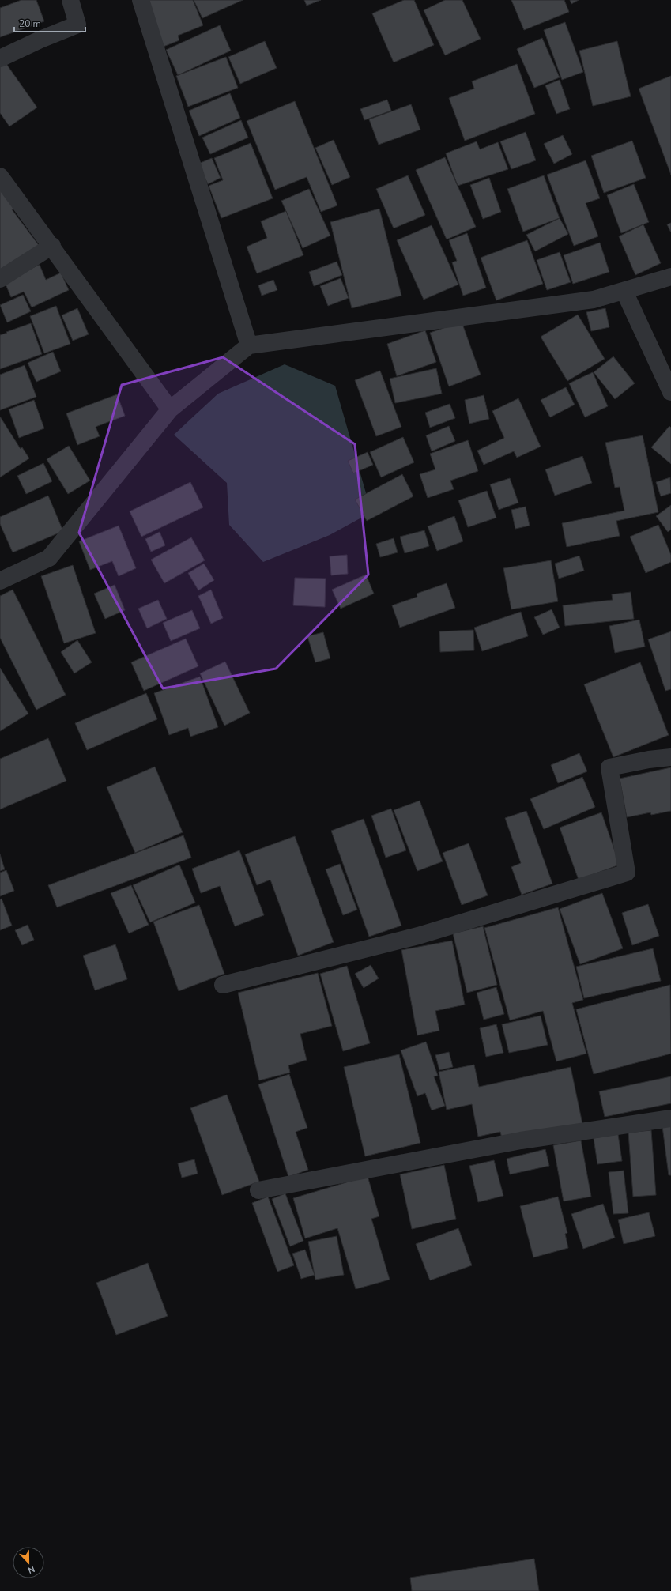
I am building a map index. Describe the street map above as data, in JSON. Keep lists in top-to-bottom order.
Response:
{
  "scale_bar": "20 m",
  "north": "bottom"
}
